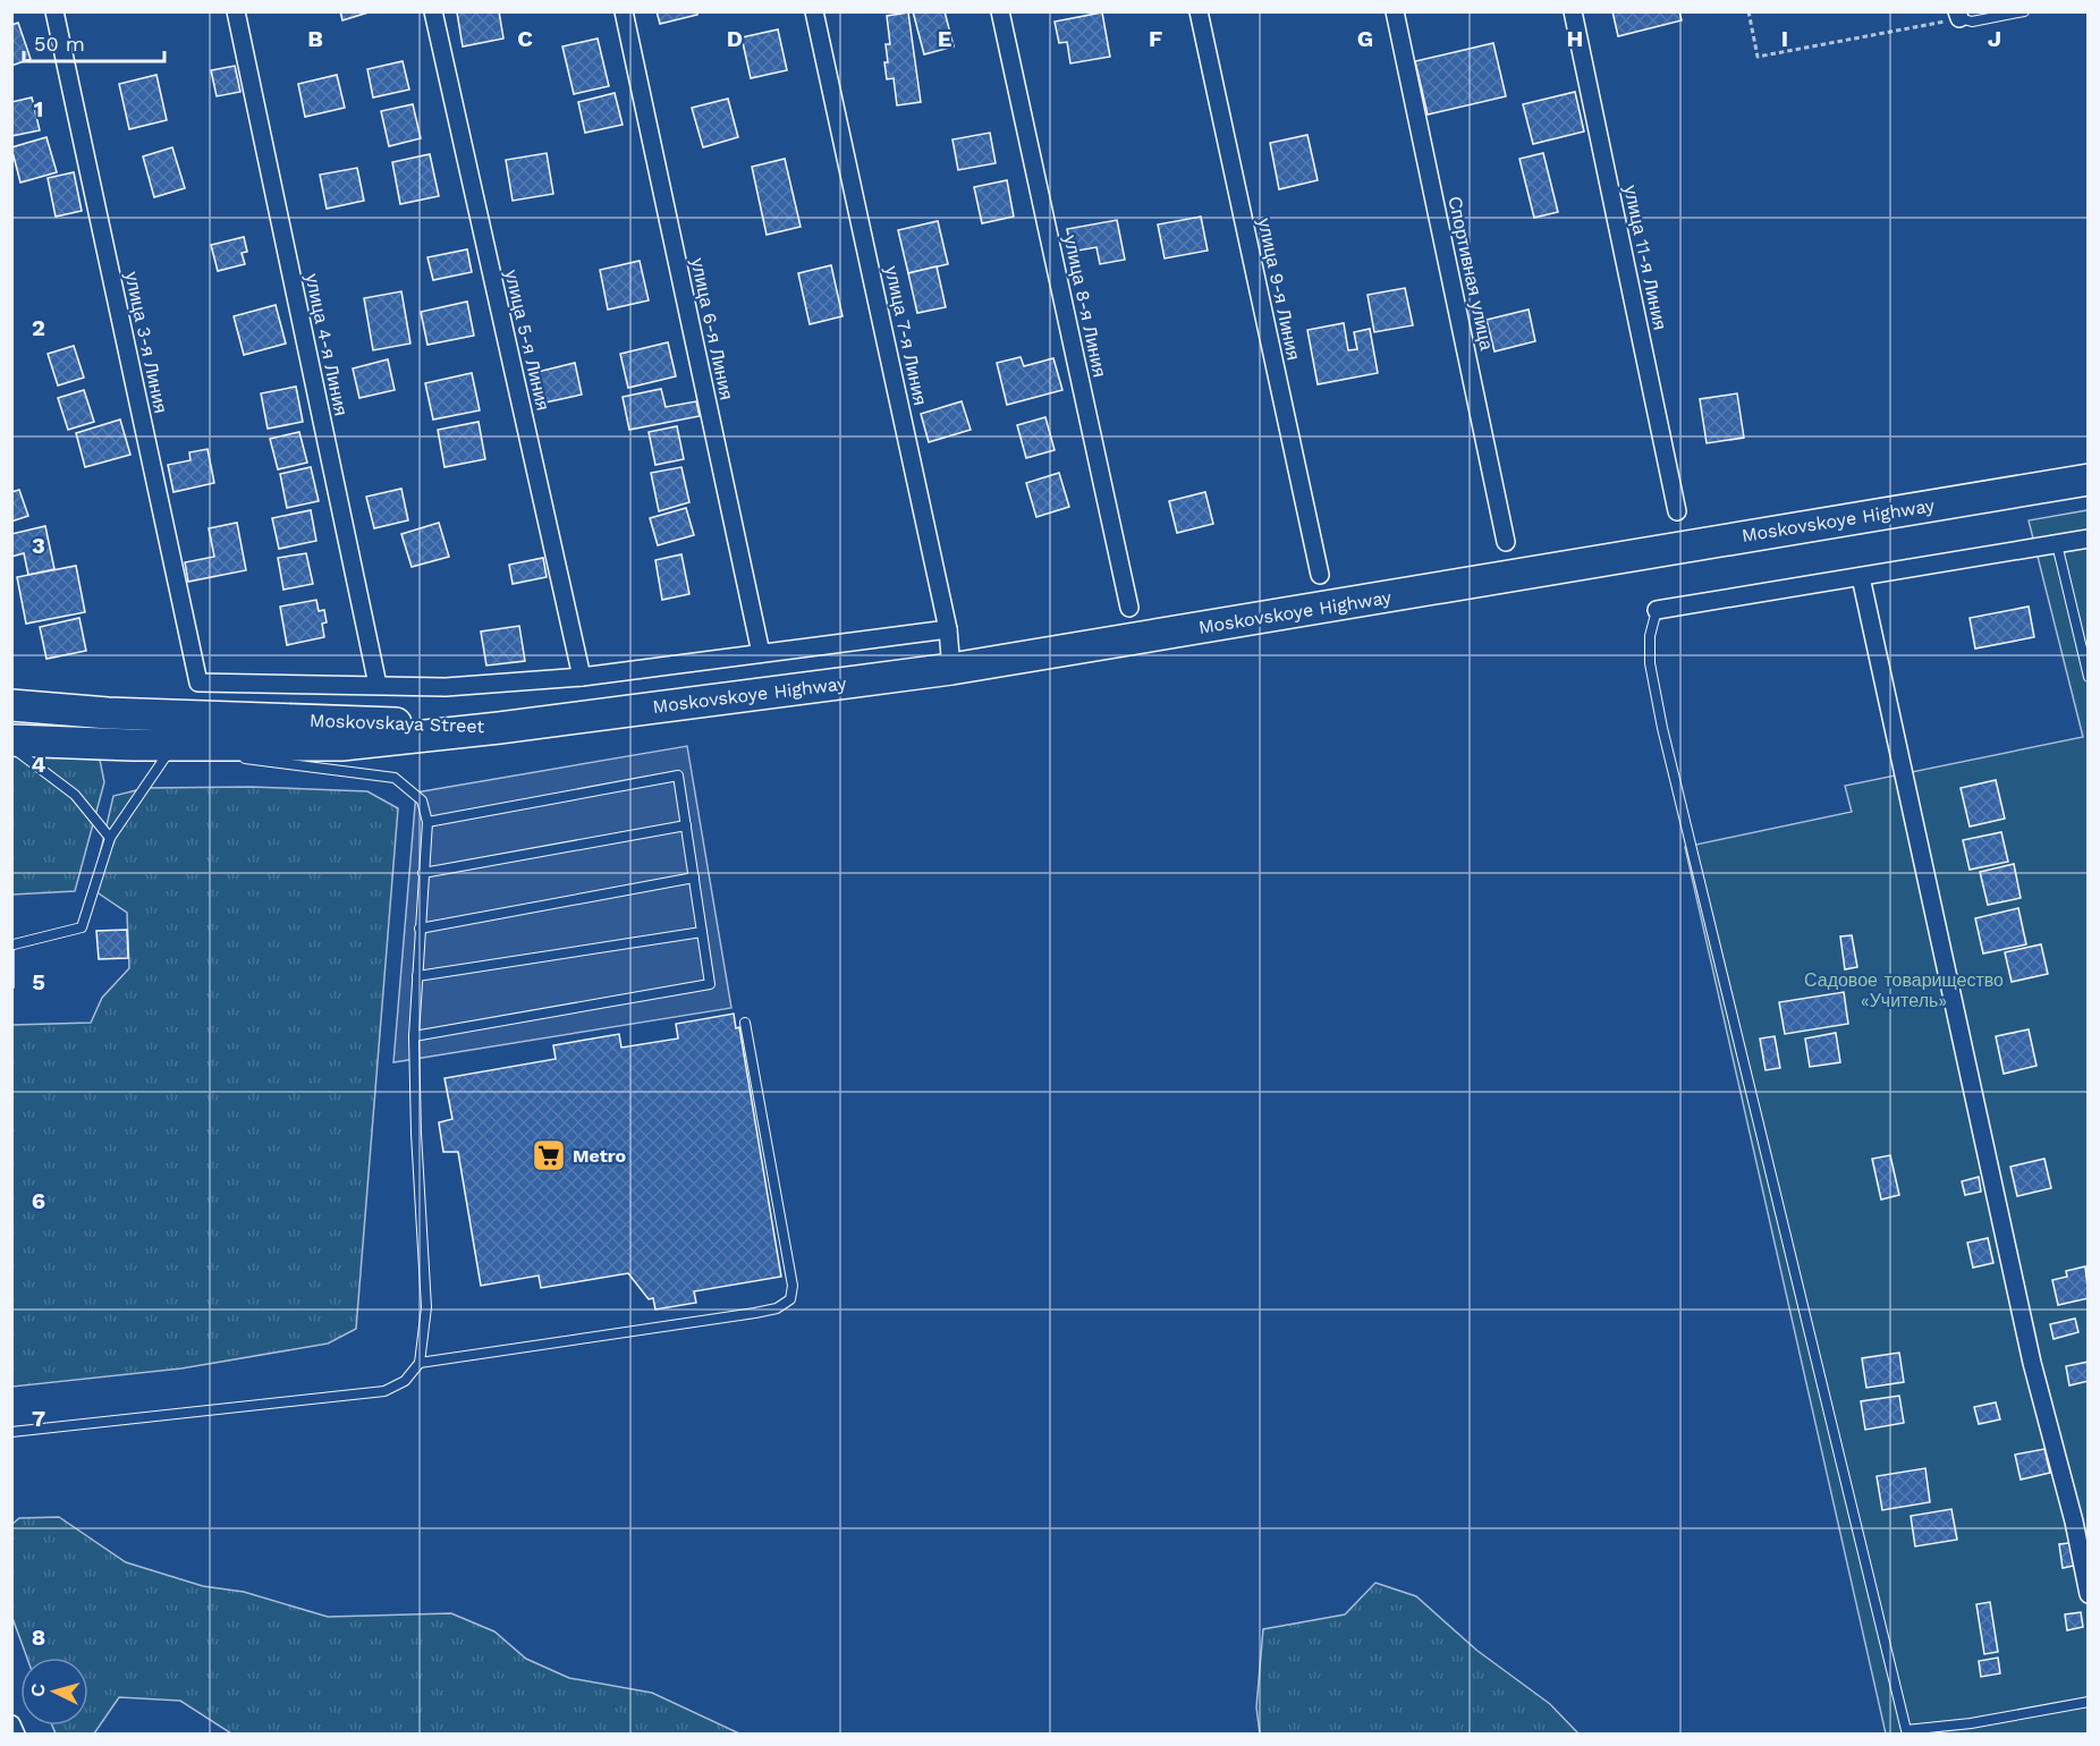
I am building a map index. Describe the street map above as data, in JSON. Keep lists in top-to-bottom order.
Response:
{
  "streets": {
    "highway": ["Moskovskoye Highway", "Moskovskaya Street"],
    "street": [
      "улица 11-я Линия",
      "Спортивная улица",
      "улица 9-я Линия",
      "улица 8-я Линия",
      "улица 6-я Линия",
      "улица 7-я Линия",
      "улица 5-я Линия",
      "улица 3-я Линия",
      "улица 4-я Линия"
    ]
  },
  "crossings": [
    ["улица 7-я Линия", "Moskovskoye Highway"],
    ["улица 3-я Линия", "улица 4-я Линия"],
    ["Moskovskoye Highway", "Moskovskaya Street"]
  ],
  "parks": ["Садовое товарищество «Учитель»"],
  "places": {
    "supermarket": ["Metro"]
  },
  "scale_bar": "50 m",
  "north": "left",
  "grid": {
    "columns": [
      "B",
      "C",
      "D",
      "E",
      "F",
      "G",
      "H",
      "I",
      "J"
    ],
    "rows": [
      "1",
      "2",
      "3",
      "4",
      "5",
      "6",
      "7",
      "8"
    ]
  }
}
